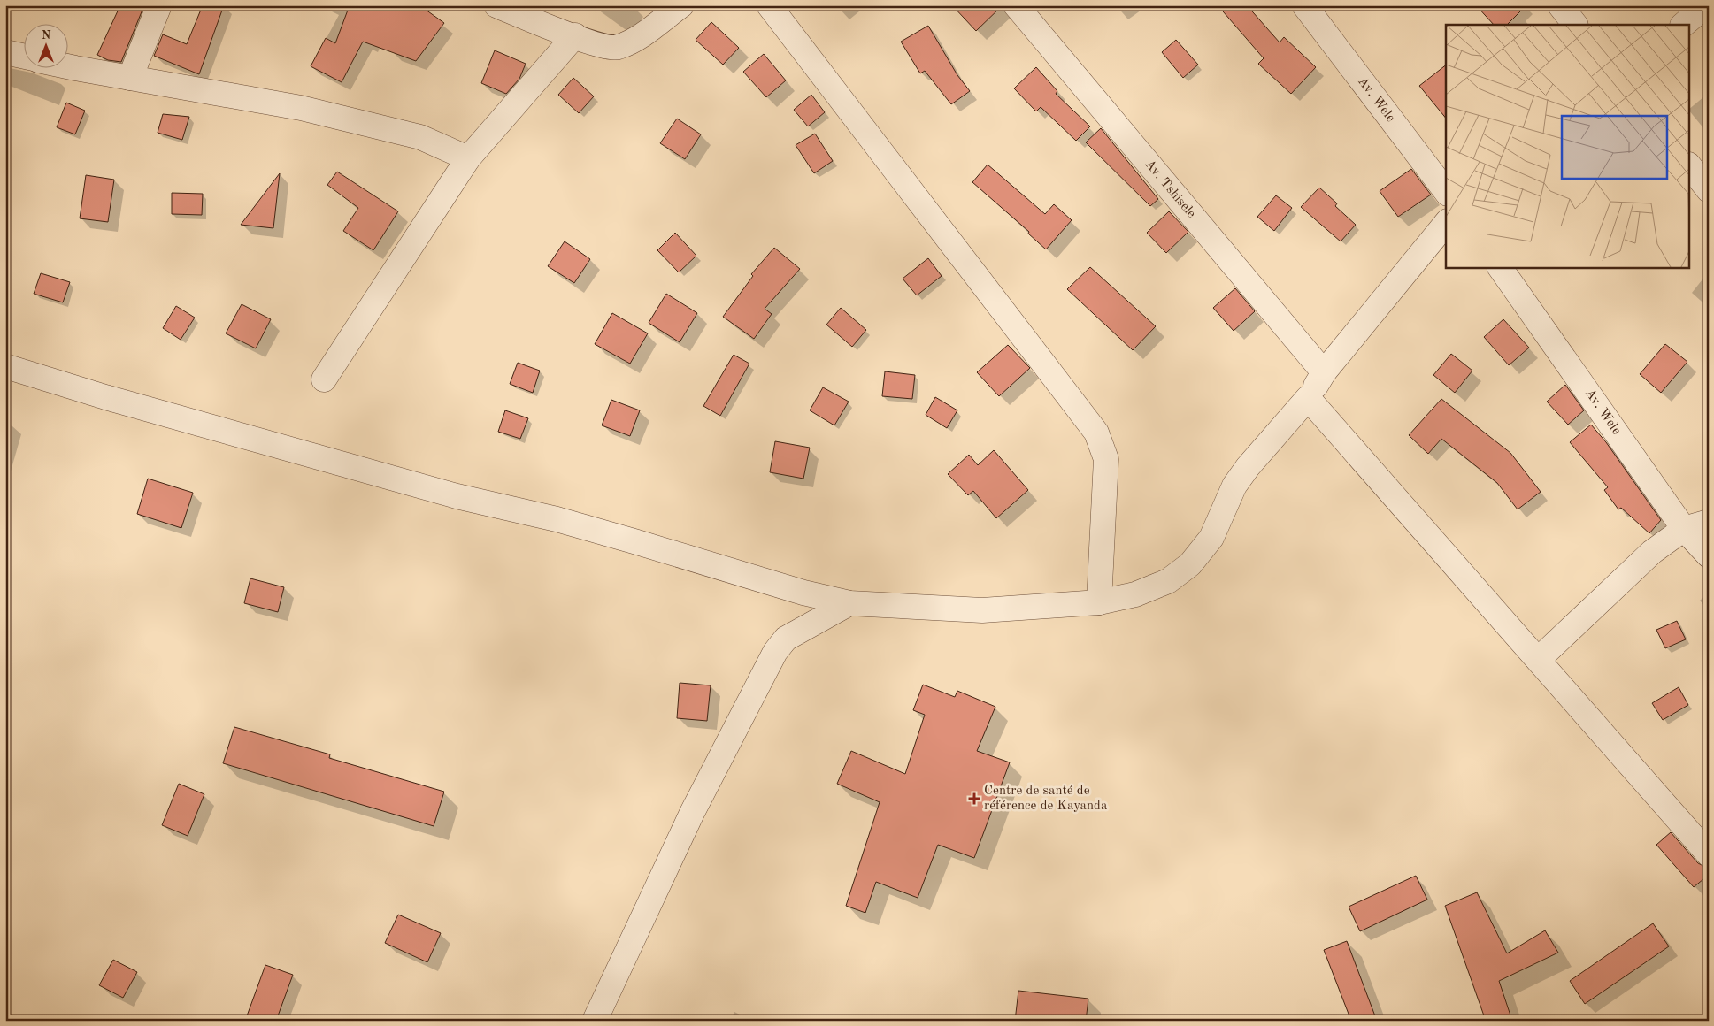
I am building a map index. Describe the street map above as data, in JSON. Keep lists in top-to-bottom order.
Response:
{
  "streets": {
    "street": ["Av. Wele", "Av. Tshisele"]
  },
  "places": {
    "health": ["Centre de santé de référence de Kayanda"]
  },
  "north": "top"
}
